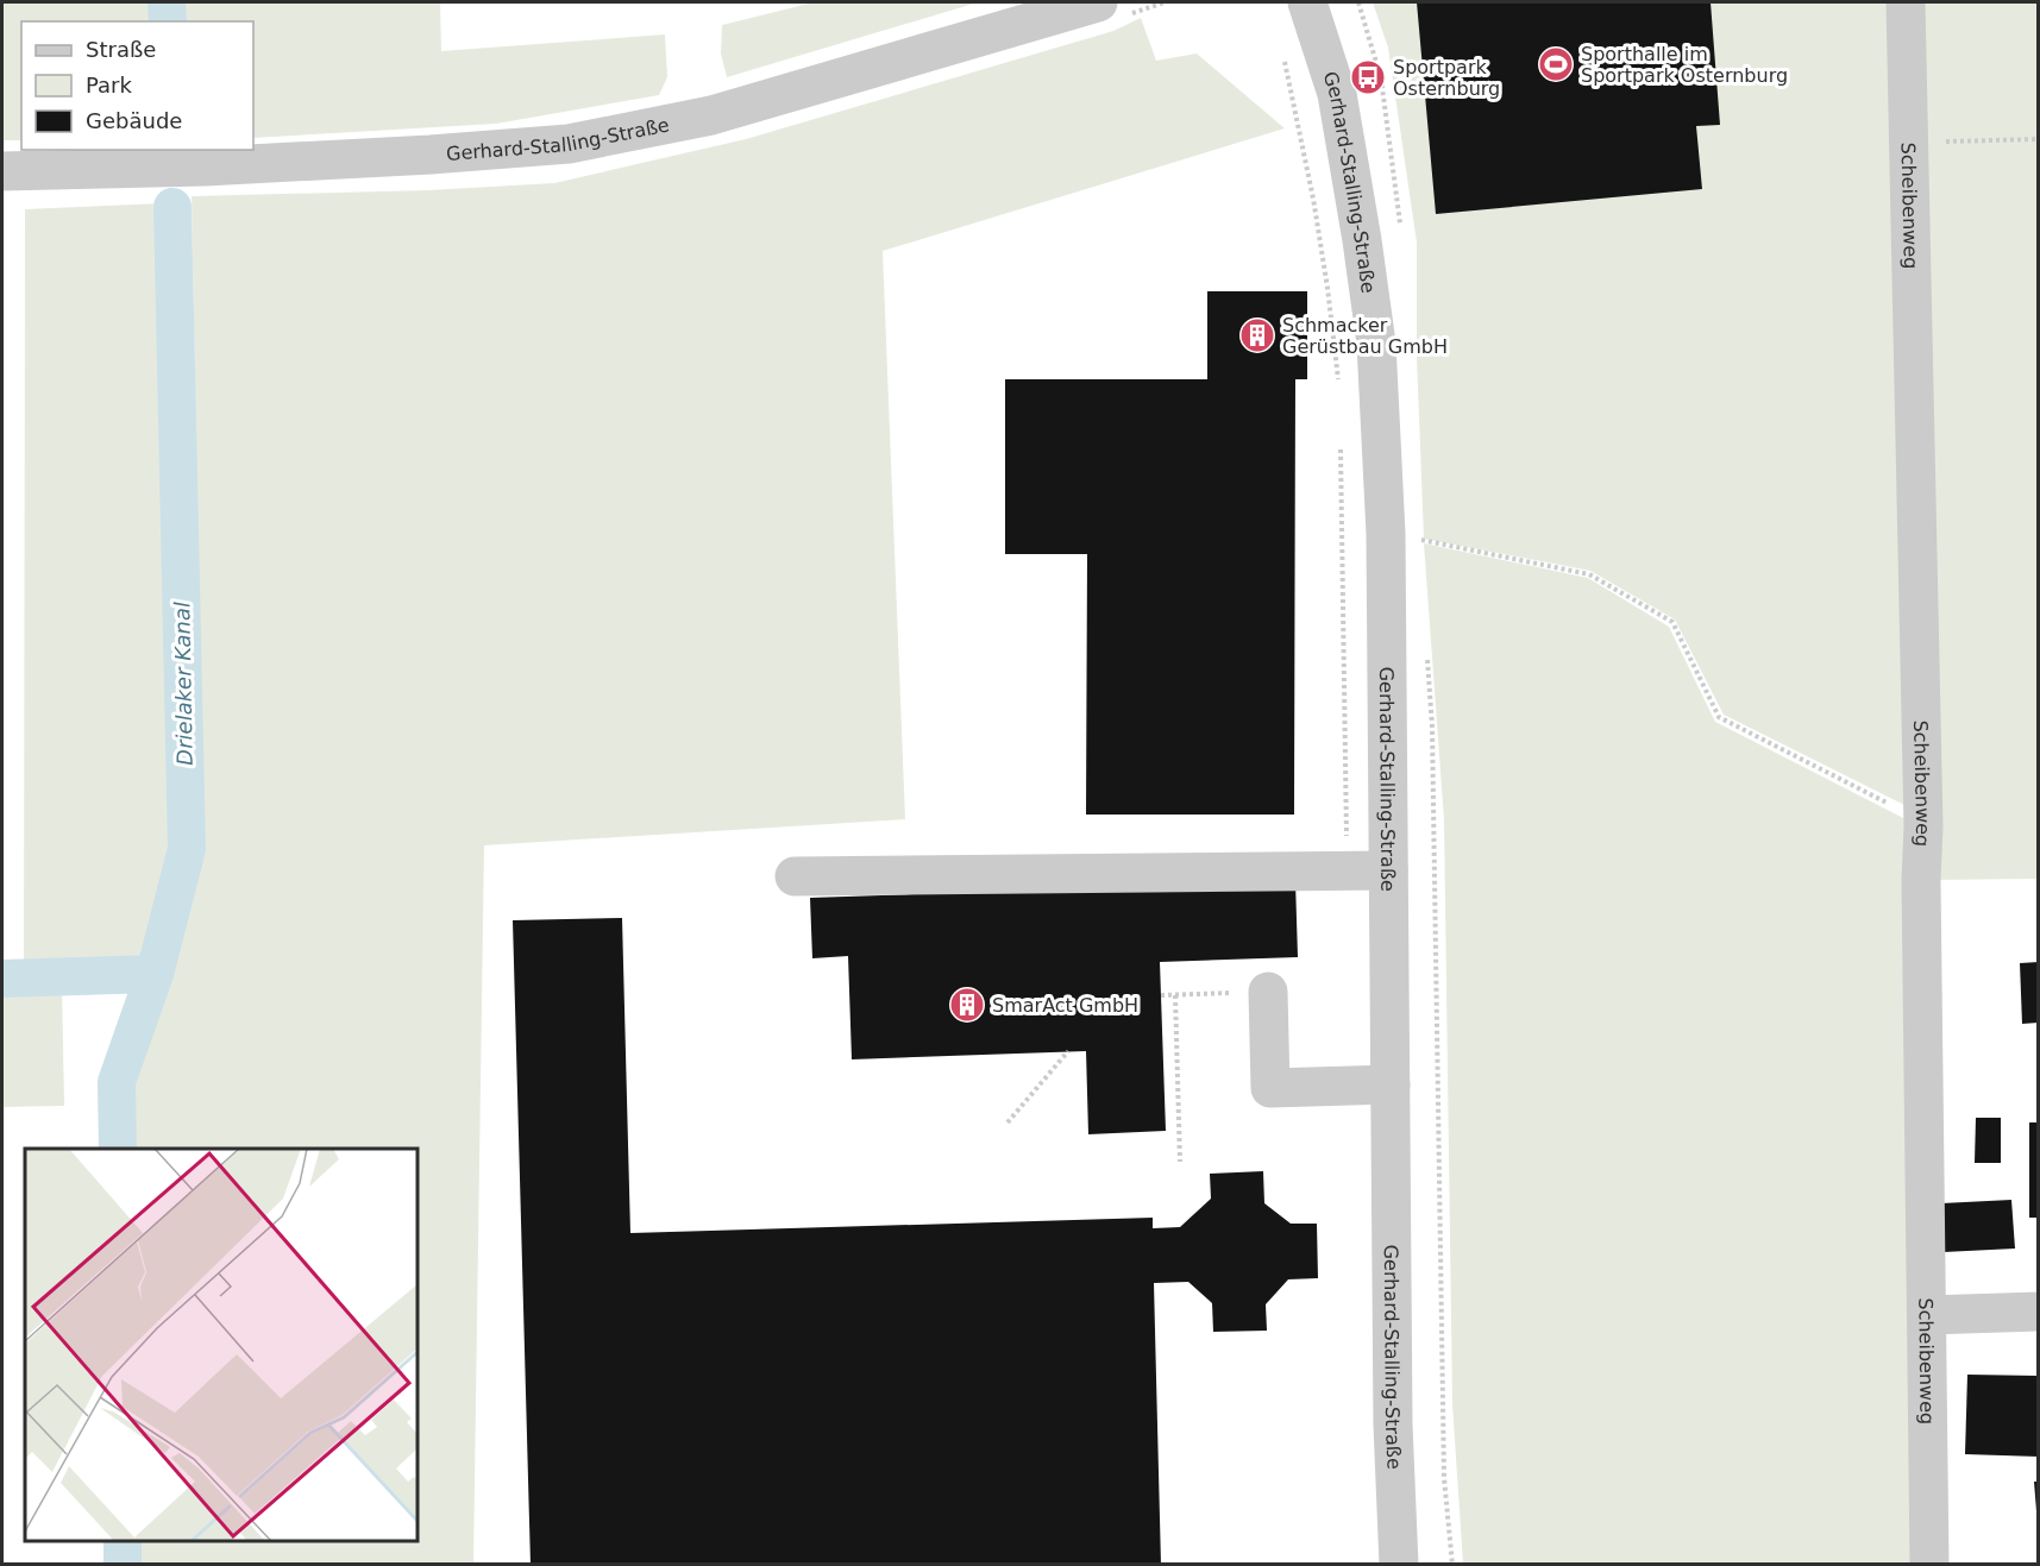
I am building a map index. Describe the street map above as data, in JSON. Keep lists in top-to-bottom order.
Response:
{
  "streets": {
    "street": ["Gerhard-Stalling-Straße", "Scheibenweg"]
  },
  "water": ["Drielaker Kanal"],
  "places": {
    "sports": ["Sporthalle im Sportpark Osternburg"],
    "bus stop": ["Sportpark Osternburg"],
    "building": ["Schmacker Gerüstbau GmbH", "SmarAct GmbH"]
  },
  "legend": ["Straße", "Park", "Gebäude"]
}
